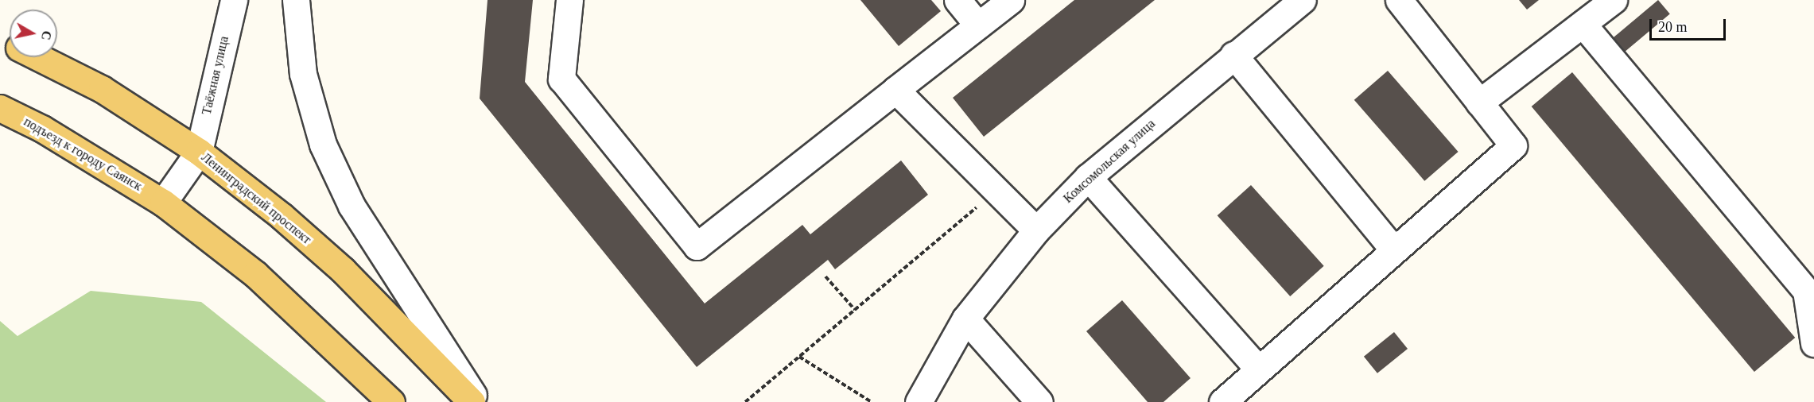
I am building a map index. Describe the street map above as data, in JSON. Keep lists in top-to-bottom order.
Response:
{
  "streets": {
    "main road": ["подъезд к городу Саянск", "Ленинградский проспект"],
    "street": ["Таёжная улица", "Комсомольская улица"]
  },
  "crossings": [
    ["Таёжная улица", "Ленинградский проспект"],
    ["подъезд к городу Саянск", "Ленинградский проспект"]
  ],
  "scale_bar": "20 m",
  "north": "right"
}
